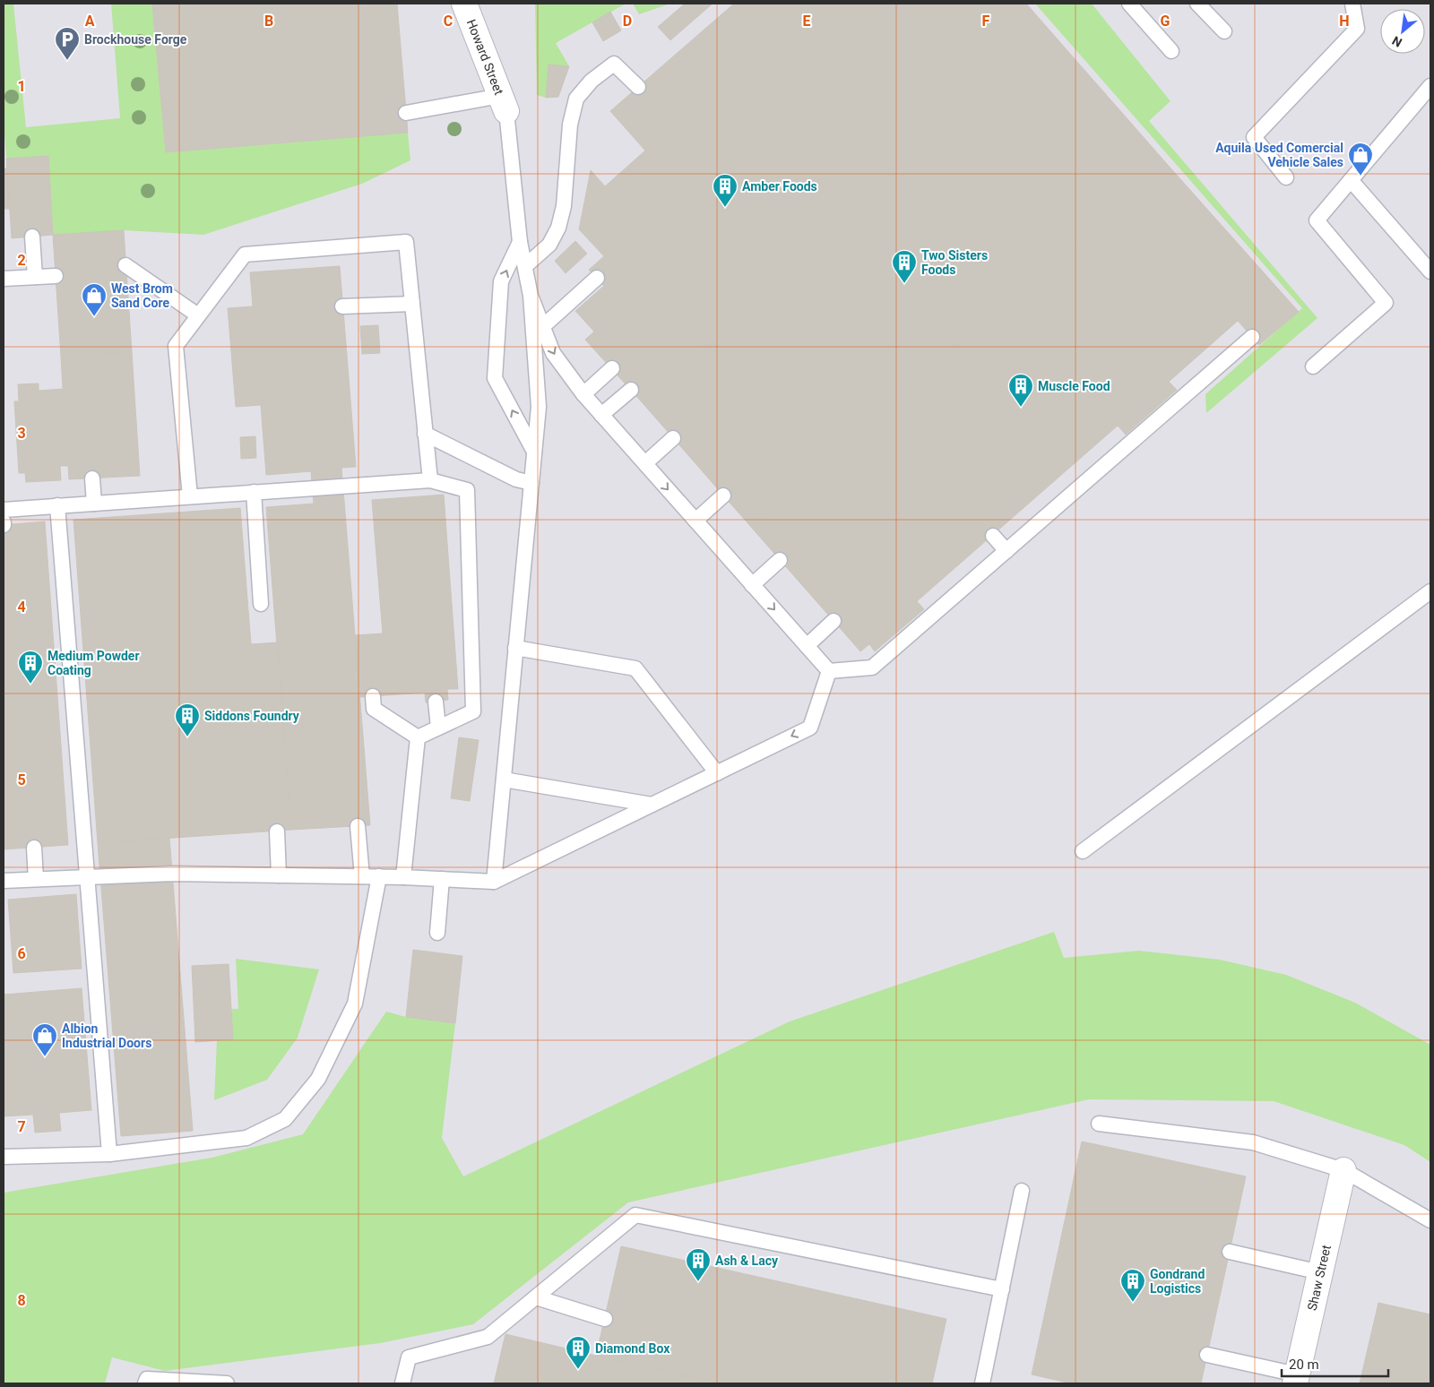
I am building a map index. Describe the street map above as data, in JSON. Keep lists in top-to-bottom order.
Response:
{
  "streets": {
    "street": ["Howard Street", "Shaw Street"]
  },
  "places": {
    "parking": ["Brockhouse Forge"],
    "shop": ["Aquila Used Comercial Vehicle Sales", "West Brom Sand Core", "Albion Industrial Doors"],
    "building": [
      "Amber Foods",
      "Two Sisters Foods",
      "Muscle Food",
      "Medium Powder Coating",
      "Siddons Foundry",
      "Ash & Lacy",
      "Gondrand Logistics",
      "Diamond Box"
    ]
  },
  "scale_bar": "20 m",
  "north": "bottom left",
  "grid": {
    "columns": [
      "A",
      "B",
      "C",
      "D",
      "E",
      "F",
      "G",
      "H"
    ],
    "rows": [
      "1",
      "2",
      "3",
      "4",
      "5",
      "6",
      "7",
      "8"
    ]
  }
}
